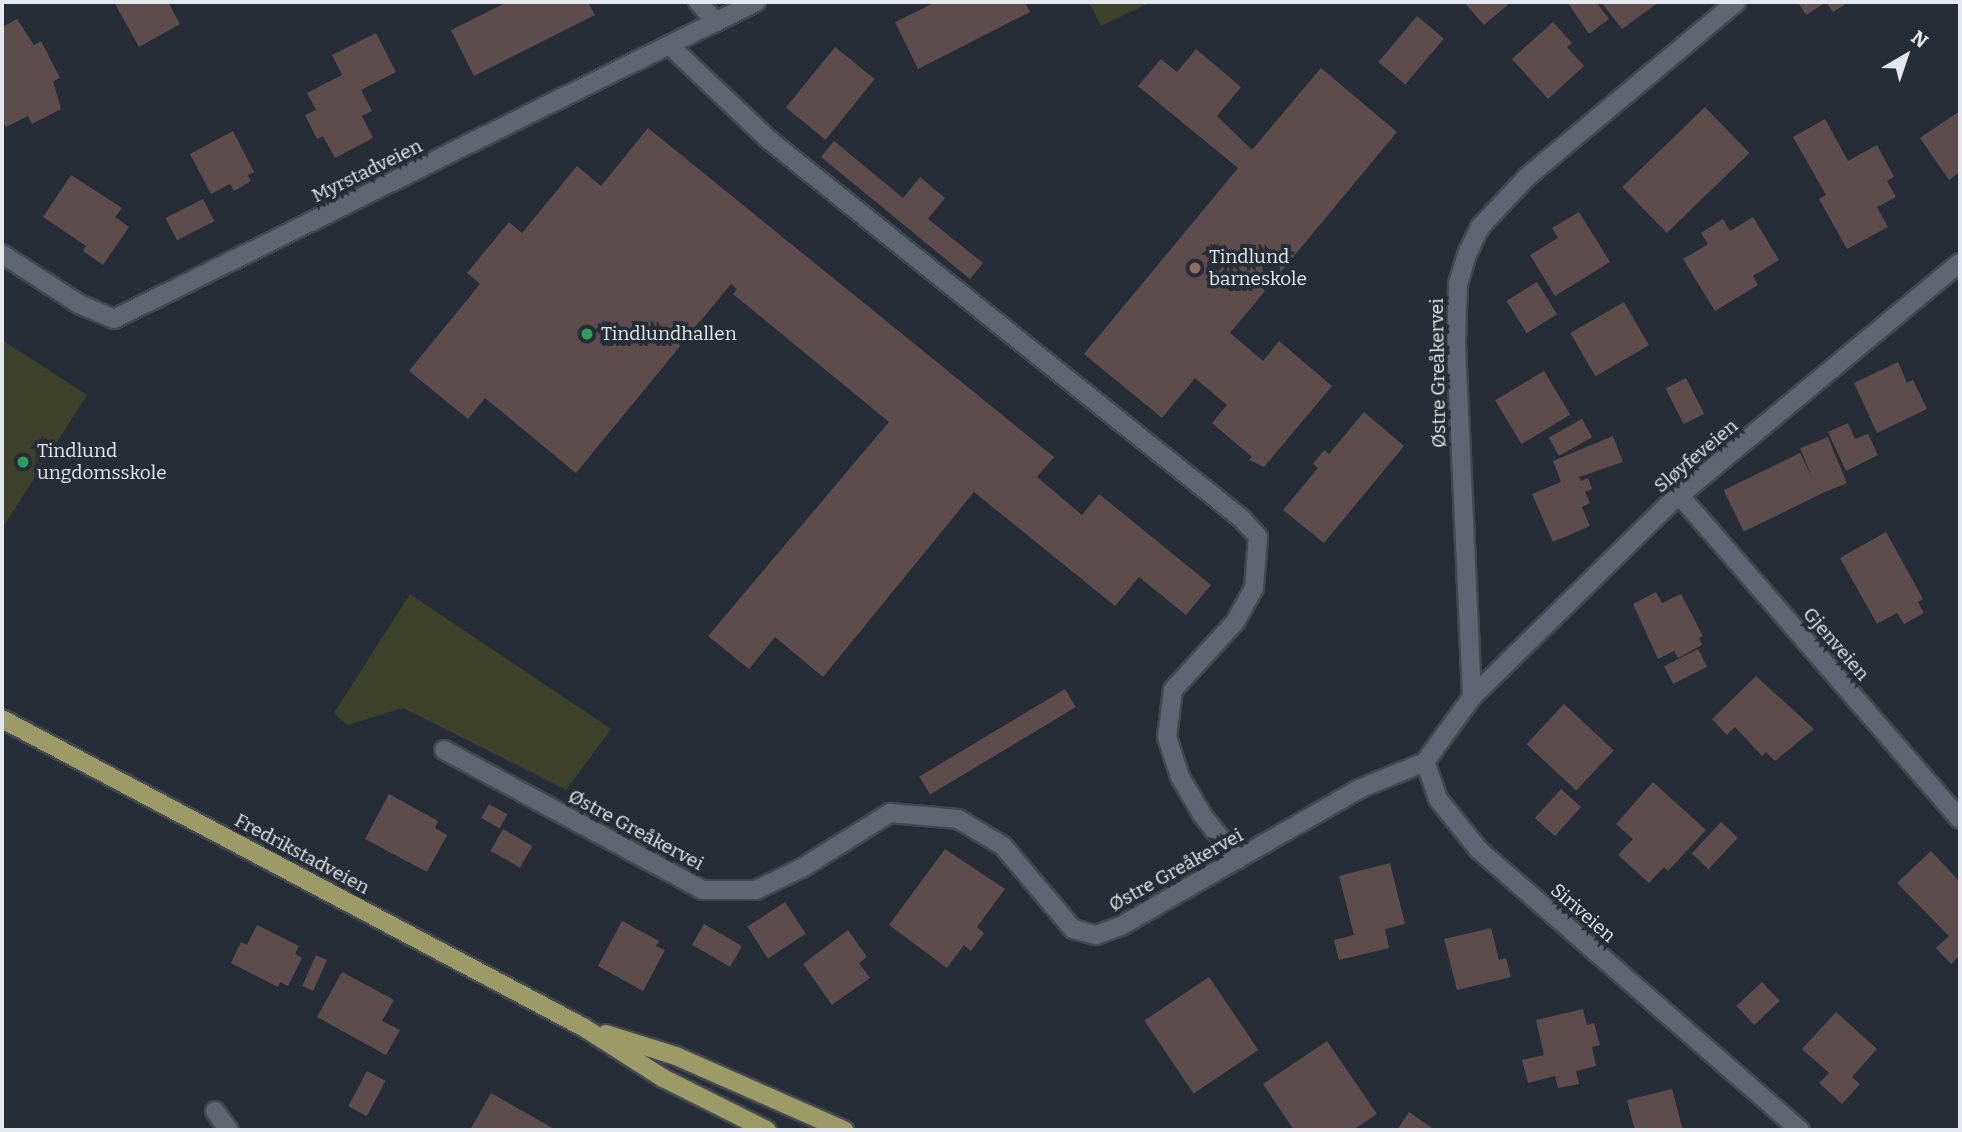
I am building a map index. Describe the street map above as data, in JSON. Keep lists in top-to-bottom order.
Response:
{
  "streets": {
    "main road": ["Fredrikstadveien"],
    "street": [
      "Myrstadveien",
      "Østre Greåkervei",
      "Sløyfeveien",
      "Gjenveien",
      "Siriveien"
    ]
  },
  "crossings": [
    ["Østre Greåkervei", "Sløyfeveien"],
    ["Østre Greåkervei", "Siriveien"],
    ["Sløyfeveien", "Gjenveien"]
  ],
  "places": ["Tindlund barneskole", "Tindlundhallen", "Tindlund ungdomsskole"],
  "north": "top right"
}
